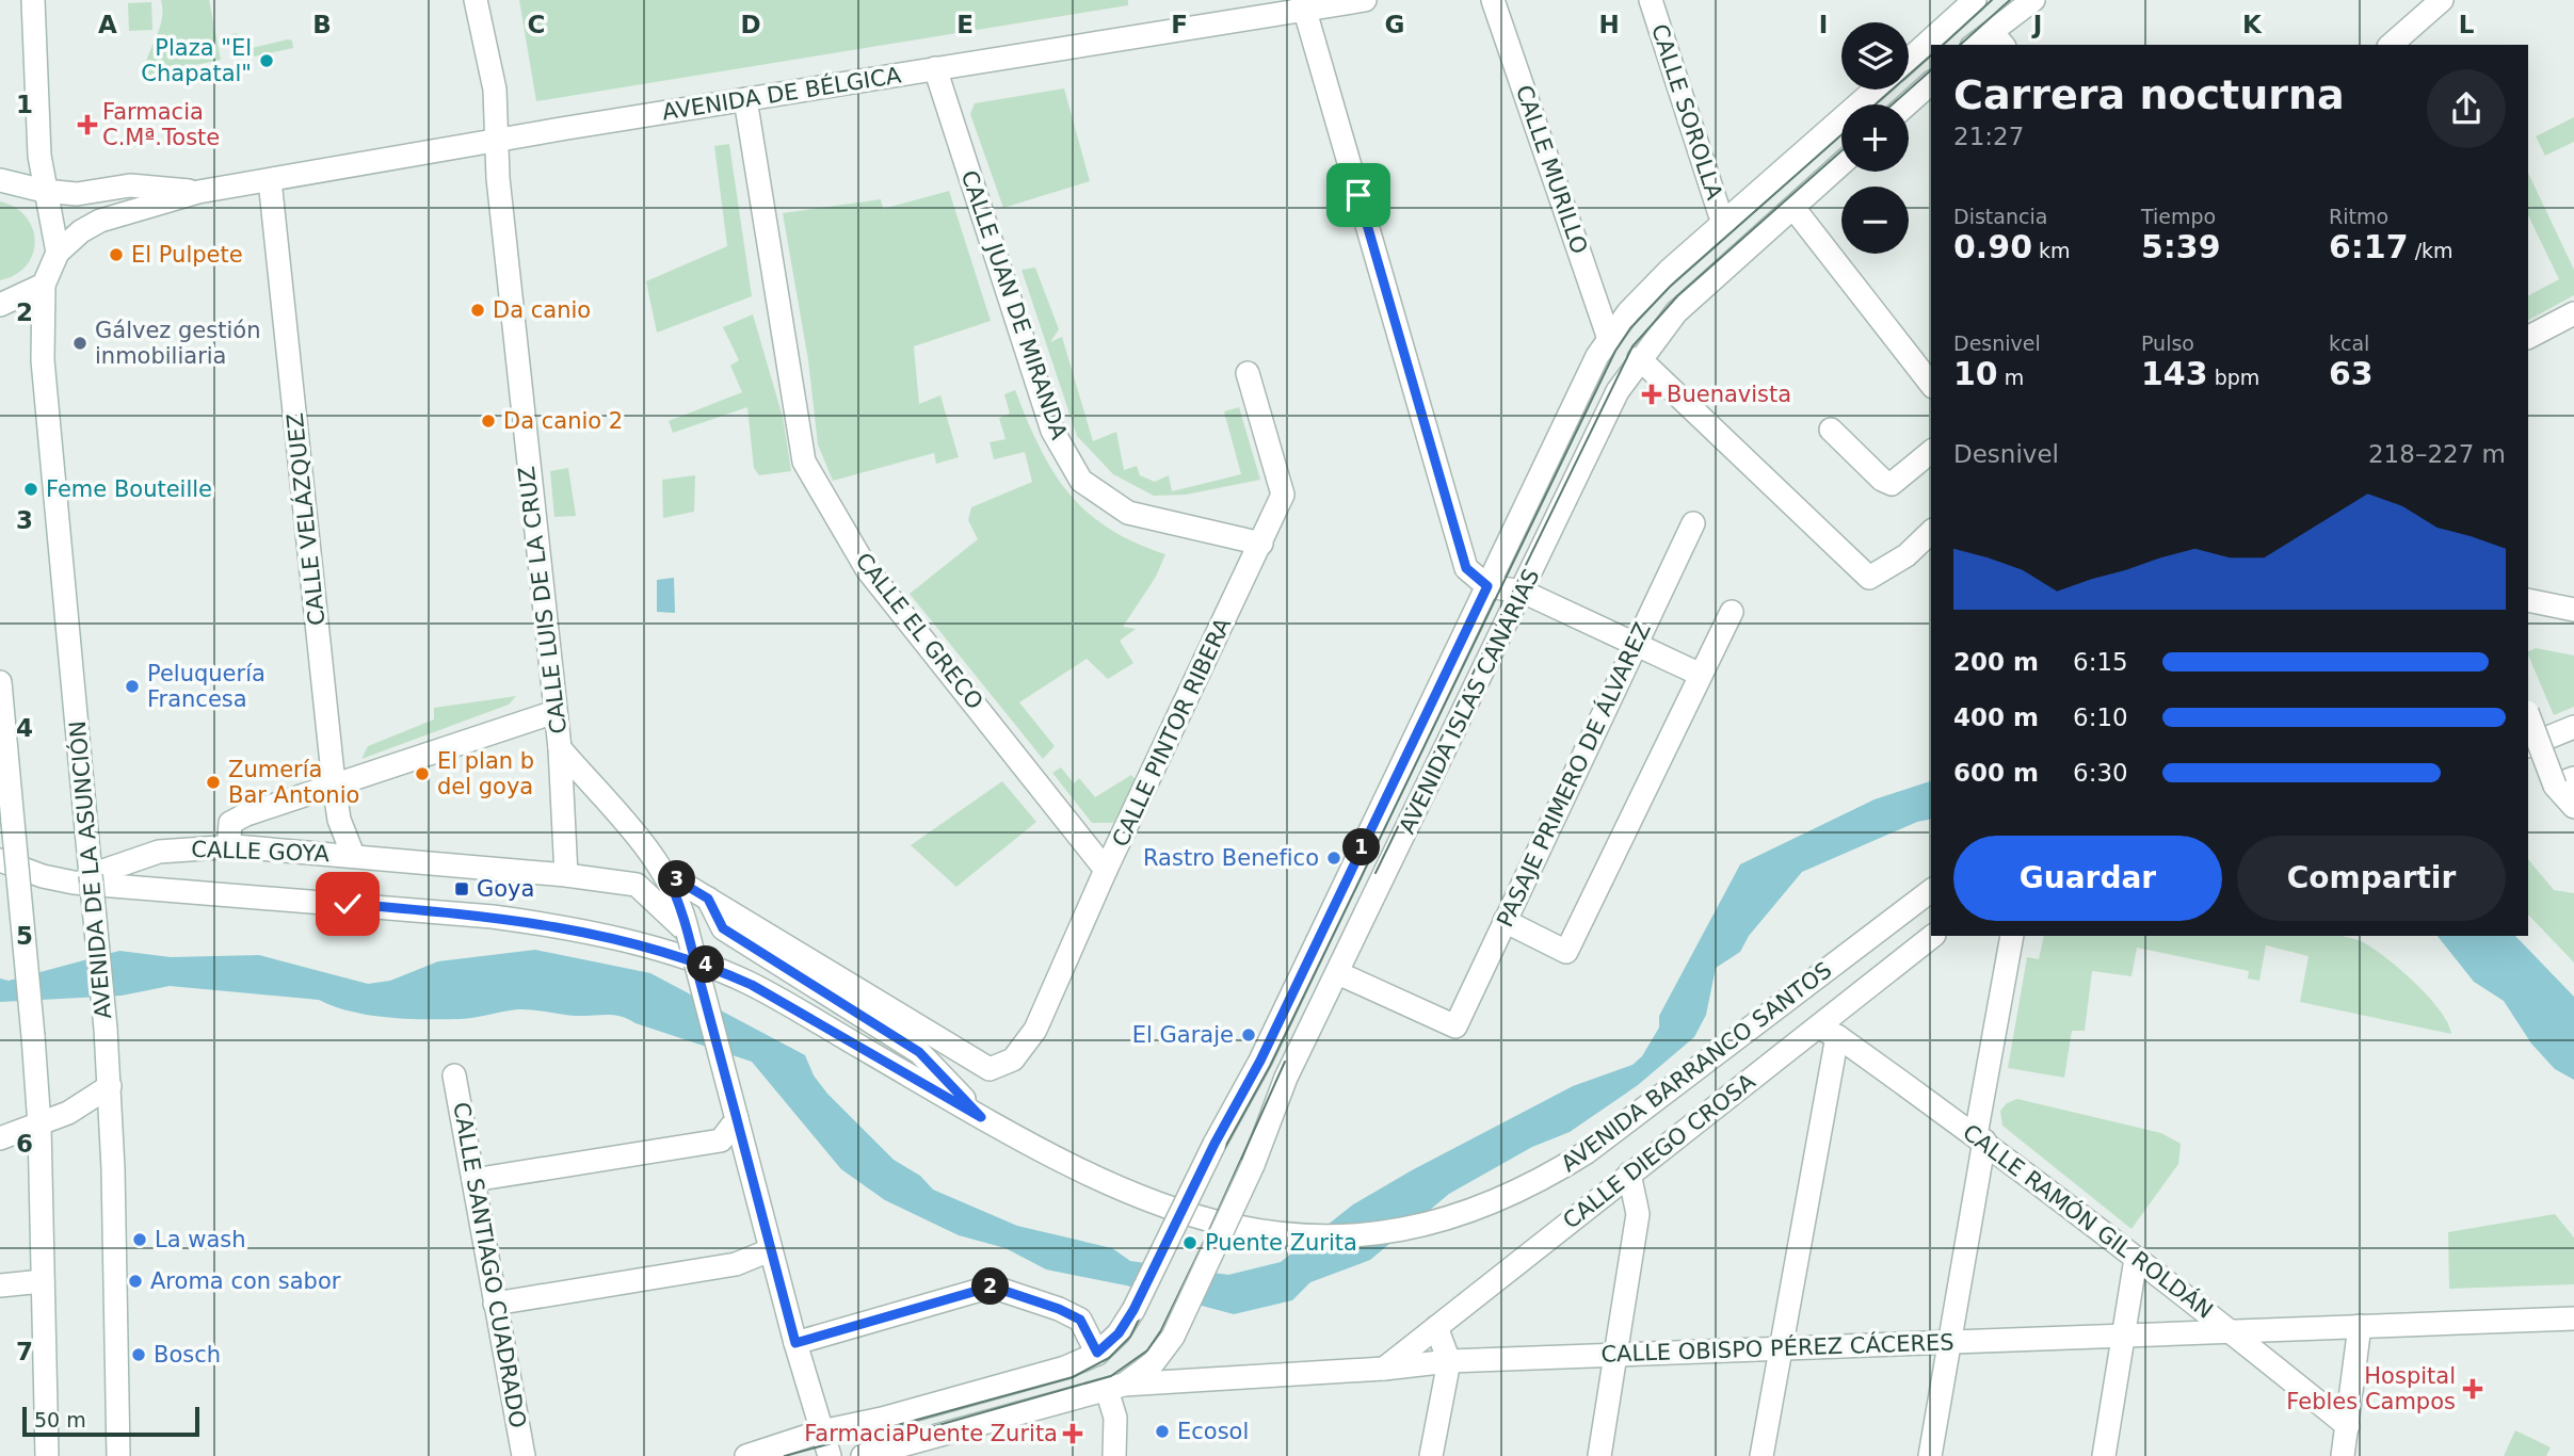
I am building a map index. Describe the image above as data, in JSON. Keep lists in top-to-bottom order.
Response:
{
  "streets": {
    "street": [
      "AVENIDA DE BÉLGICA",
      "CALLE SOROLLA",
      "CALLE MURILLO",
      "CALLE JUAN DE MIRANDA",
      "CALLE VELÁZQUEZ",
      "CALLE LUIS DE LA CRUZ",
      "CALLE EL GRECO",
      "AVENIDA ISLAS CANARIAS",
      "CALLE PINTOR RIBERA",
      "PASAJE PRIMERO DE ÁLVAREZ",
      "CALLE GOYA",
      "AVENIDA DE LA ASUNCIÓN",
      "AVENIDA BARRANCO SANTOS",
      "CALLE DIEGO CROSA",
      "CALLE RAMÓN GIL ROLDÁN",
      "CALLE SANTIAGO CUADRADO",
      "CALLE OBISPO PÉREZ CÁCERES"
    ]
  },
  "crossings": [
    ["AVENIDA DE BÉLGICA", "CALLE JUAN DE MIRANDA"],
    ["AVENIDA DE BÉLGICA", "CALLE VELÁZQUEZ"],
    ["AVENIDA DE BÉLGICA", "CALLE LUIS DE LA CRUZ"],
    ["AVENIDA DE BÉLGICA", "CALLE EL GRECO"],
    ["CALLE SOROLLA", "AVENIDA ISLAS CANARIAS"],
    ["CALLE MURILLO", "AVENIDA ISLAS CANARIAS"],
    ["CALLE JUAN DE MIRANDA", "CALLE PINTOR RIBERA"],
    ["CALLE VELÁZQUEZ", "CALLE GOYA"],
    ["CALLE LUIS DE LA CRUZ", "AVENIDA ISLAS CANARIAS"],
    ["CALLE LUIS DE LA CRUZ", "CALLE GOYA"],
    ["CALLE EL GRECO", "CALLE PINTOR RIBERA"],
    ["AVENIDA ISLAS CANARIAS", "PASAJE PRIMERO DE ÁLVAREZ"],
    ["AVENIDA ISLAS CANARIAS", "CALLE OBISPO PÉREZ CÁCERES"],
    ["CALLE GOYA", "AVENIDA DE LA ASUNCIÓN"],
    ["CALLE DIEGO CROSA", "CALLE RAMÓN GIL ROLDÁN"],
    ["CALLE DIEGO CROSA", "CALLE OBISPO PÉREZ CÁCERES"],
    ["CALLE RAMÓN GIL ROLDÁN", "CALLE OBISPO PÉREZ CÁCERES"]
  ],
  "places": {
    "other": [
      "Plaza \"El Chapatal\"",
      "El Pulpete",
      "Da canio",
      "Gálvez gestión inmobiliaria",
      "Da canio 2",
      "Feme Bouteille",
      "Peluquería Francesa",
      "El plan b del goya",
      "Zumería Bar Antonio",
      "Rastro Benefico",
      "El Garaje",
      "La wash",
      "Puente Zurita",
      "Aroma con sabor",
      "Bosch",
      "Ecosol"
    ],
    "health": [
      "Farmacia C.Mª.Toste",
      "Buenavista",
      "Hospital Febles Campos",
      "FarmaciaPuente Zurita"
    ],
    "transit": ["Goya"]
  },
  "scale_bar": "50 m",
  "page": {
    "map_buttons": ["+", "−"],
    "heading": ["Carrera nocturna", "21:27"],
    "stats": [
      ["Distancia", "0.90 km"],
      ["Tiempo", "5:39"],
      ["Ritmo", "6:17 /km"],
      ["Desnivel", "10 m"],
      ["Pulso", "143 bpm"],
      ["kcal", "63"]
    ],
    "chart": ["Desnivel", "218–227 m"],
    "list": [
      {
        "name": "200 m",
        "note": "6:15"
      },
      {
        "name": "400 m",
        "note": "6:10"
      },
      {
        "name": "600 m",
        "note": "6:30"
      }
    ],
    "buttons": ["Guardar", "Compartir"],
    "pins": [
      "1",
      "3",
      "4",
      "2"
    ],
    "scale": "50 m"
  },
  "grid": {
    "columns": [
      "A",
      "B",
      "C",
      "D",
      "E",
      "F",
      "G",
      "H",
      "I",
      "J",
      "K",
      "L"
    ],
    "rows": [
      "1",
      "2",
      "3",
      "4",
      "5",
      "6",
      "7"
    ]
  }
}
